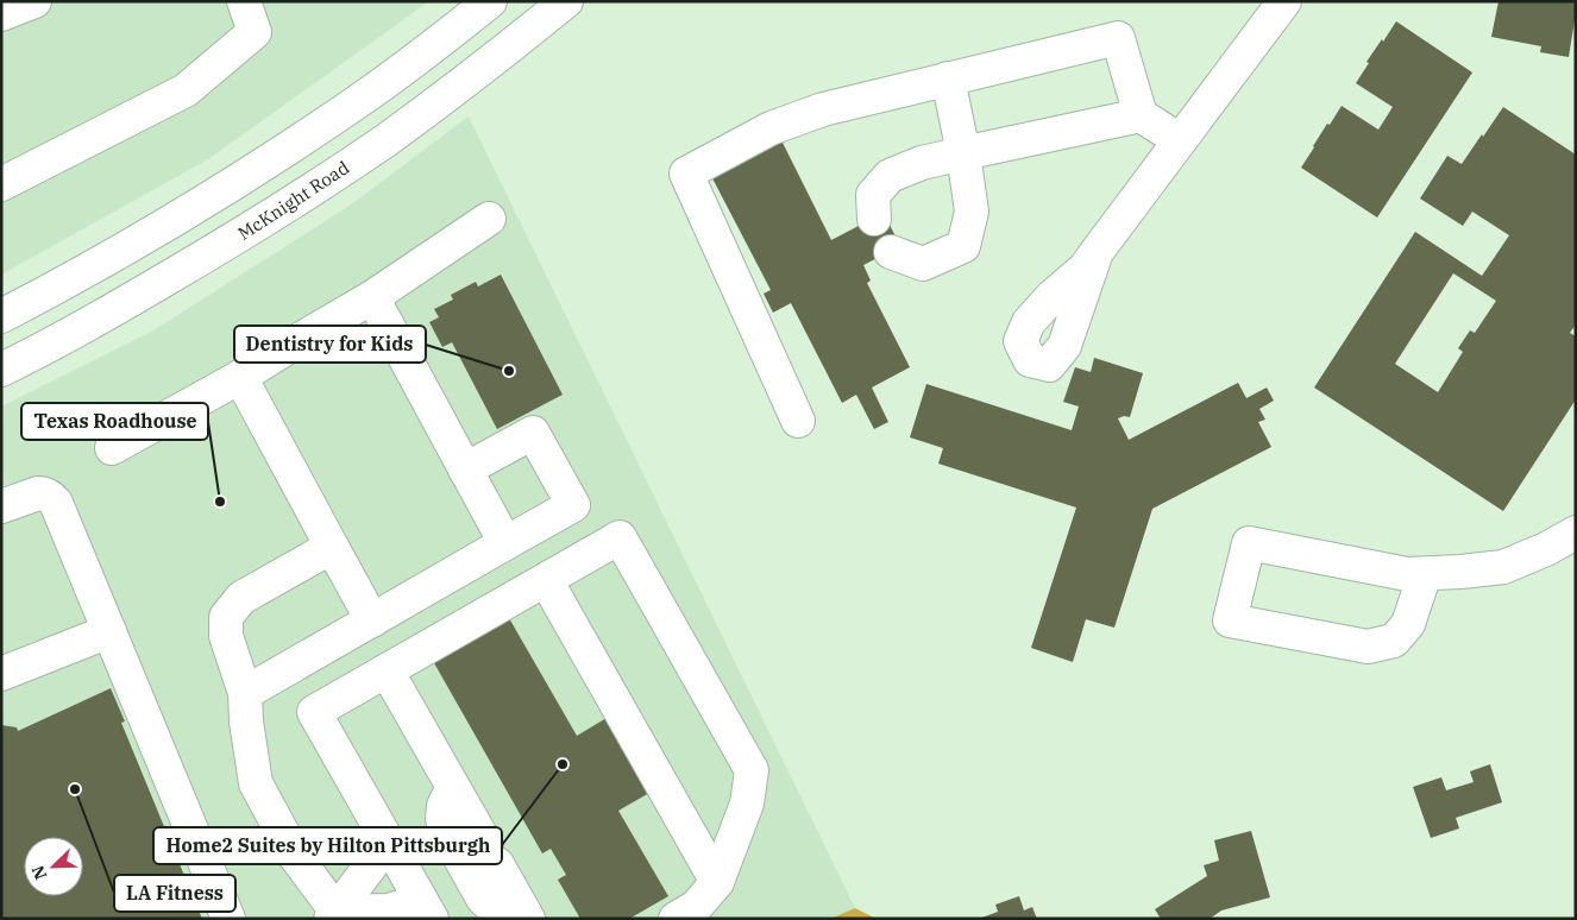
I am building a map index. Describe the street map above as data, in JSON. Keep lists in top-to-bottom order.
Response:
{
  "streets": {
    "main road": ["McKnight Road"]
  },
  "places": [
    "Dentistry for Kids",
    "Texas Roadhouse",
    "Home2 Suites by Hilton Pittsburgh",
    "LA Fitness"
  ],
  "north": "bottom left"
}
